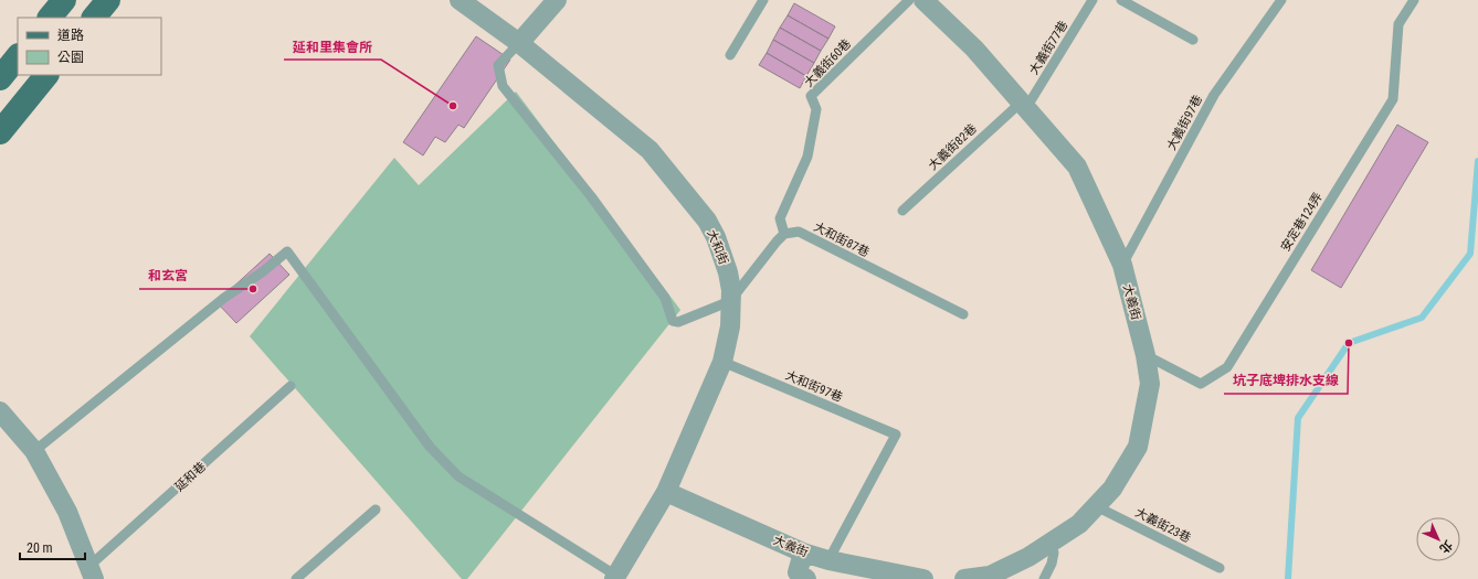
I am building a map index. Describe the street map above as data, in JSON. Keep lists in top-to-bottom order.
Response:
{
  "streets": {
    "street": ["大和街", "大義街", "延和巷"],
    "lane": [
      "大義街77巷",
      "大義街60巷",
      "大義街97巷",
      "大義街82巷",
      "安定巷124弄",
      "大和街87巷",
      "大和街97巷",
      "大義街23巷"
    ]
  },
  "crossings": [
    ["大義街77巷", "大義街82巷"],
    ["大義街77巷", "大義街"],
    ["大義街60巷", "大和街87巷"],
    ["大義街97巷", "大義街"],
    ["大義街82巷", "大義街"],
    ["安定巷124弄", "大義街"],
    ["大和街", "大義街"],
    ["大和街", "大和街97巷"],
    ["大義街", "大和街97巷"],
    ["大義街", "大義街23巷"]
  ],
  "places": ["延和里集會所", "和玄宮", "坑子底埤排水支線"],
  "legend": ["道路", "公園"],
  "scale_bar": "20 m",
  "north": "bottom right"
}
